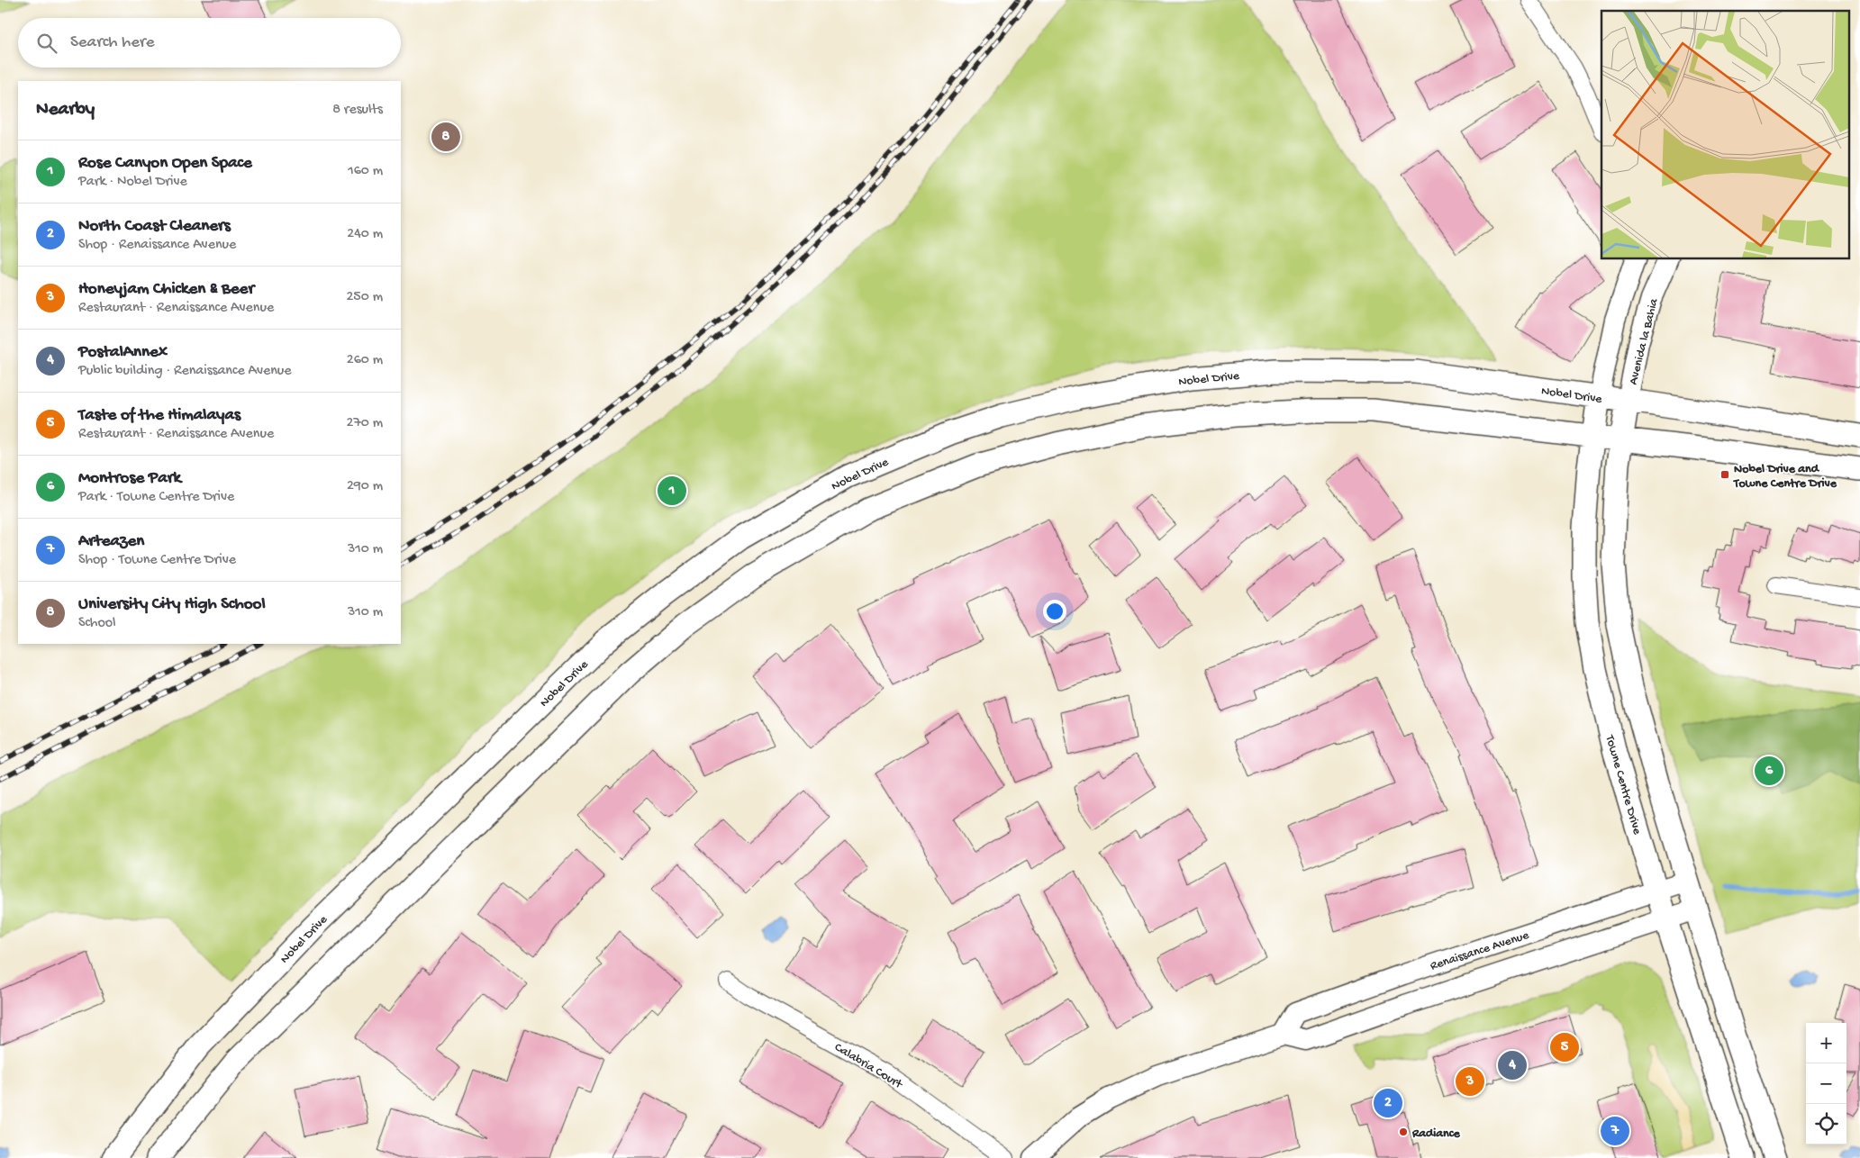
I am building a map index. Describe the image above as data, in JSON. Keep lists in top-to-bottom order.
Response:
{
  "streets": {
    "main road": ["Nobel Drive", "Towne Centre Drive"],
    "street": ["Avenida la Bahia", "Renaissance Avenue", "Calabria Court"]
  },
  "crossings": [
    ["Avenida la Bahia", "Nobel Drive"],
    ["Nobel Drive", "Towne Centre Drive"],
    ["Towne Centre Drive", "Renaissance Avenue"]
  ],
  "places": {
    "transit": ["Nobel Drive and Towne Centre Drive"],
    "other": ["Radiance"]
  },
  "page": {
    "search": "Search here",
    "heading": ["Nearby", "8 results"],
    "pins": [
      "8",
      "1",
      "6",
      "5",
      "4",
      "3",
      "2",
      "7"
    ],
    "list": [
      {
        "mark": "1",
        "name": "Rose Canyon Open Space",
        "note": "Park · Nobel Drive",
        "value": "160 m"
      },
      {
        "mark": "2",
        "name": "North Coast Cleaners",
        "note": "Shop · Renaissance Avenue",
        "value": "240 m"
      },
      {
        "mark": "3",
        "name": "Honeyjam Chicken & Beer",
        "note": "Restaurant · Renaissance Avenue",
        "value": "250 m"
      },
      {
        "mark": "4",
        "name": "PostalAnnex",
        "note": "Public building · Renaissance Avenue",
        "value": "260 m"
      },
      {
        "mark": "5",
        "name": "Taste of the Himalayas",
        "note": "Restaurant · Renaissance Avenue",
        "value": "270 m"
      },
      {
        "mark": "6",
        "name": "Montrose Park",
        "note": "Park · Towne Centre Drive",
        "value": "290 m"
      },
      {
        "mark": "7",
        "name": "Arteazen",
        "note": "Shop · Towne Centre Drive",
        "value": "310 m"
      },
      {
        "mark": "8",
        "name": "University City High School",
        "note": "School",
        "value": "310 m"
      }
    ],
    "map_buttons": ["+", "−"]
  }
}
